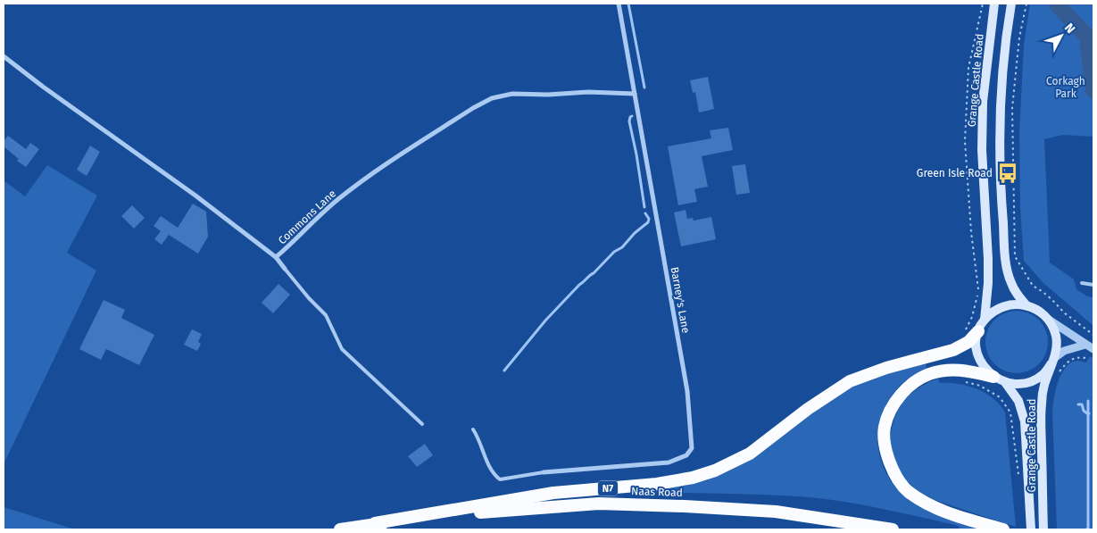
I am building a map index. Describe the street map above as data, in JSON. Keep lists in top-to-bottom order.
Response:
{
  "streets": {
    "highway": ["N7", "Naas Road"],
    "main road": ["Grange Castle Road"],
    "street": ["Commons Lane", "Barney's Lane"]
  },
  "crossings": [
    ["Grange Castle Road", "N7"],
    ["Commons Lane", "Barney's Lane"],
    ["N7", "Naas Road"]
  ],
  "parks": ["Corkagh Park"],
  "places": {
    "bus stop": ["Green Isle Road"]
  },
  "north": "top right"
}
